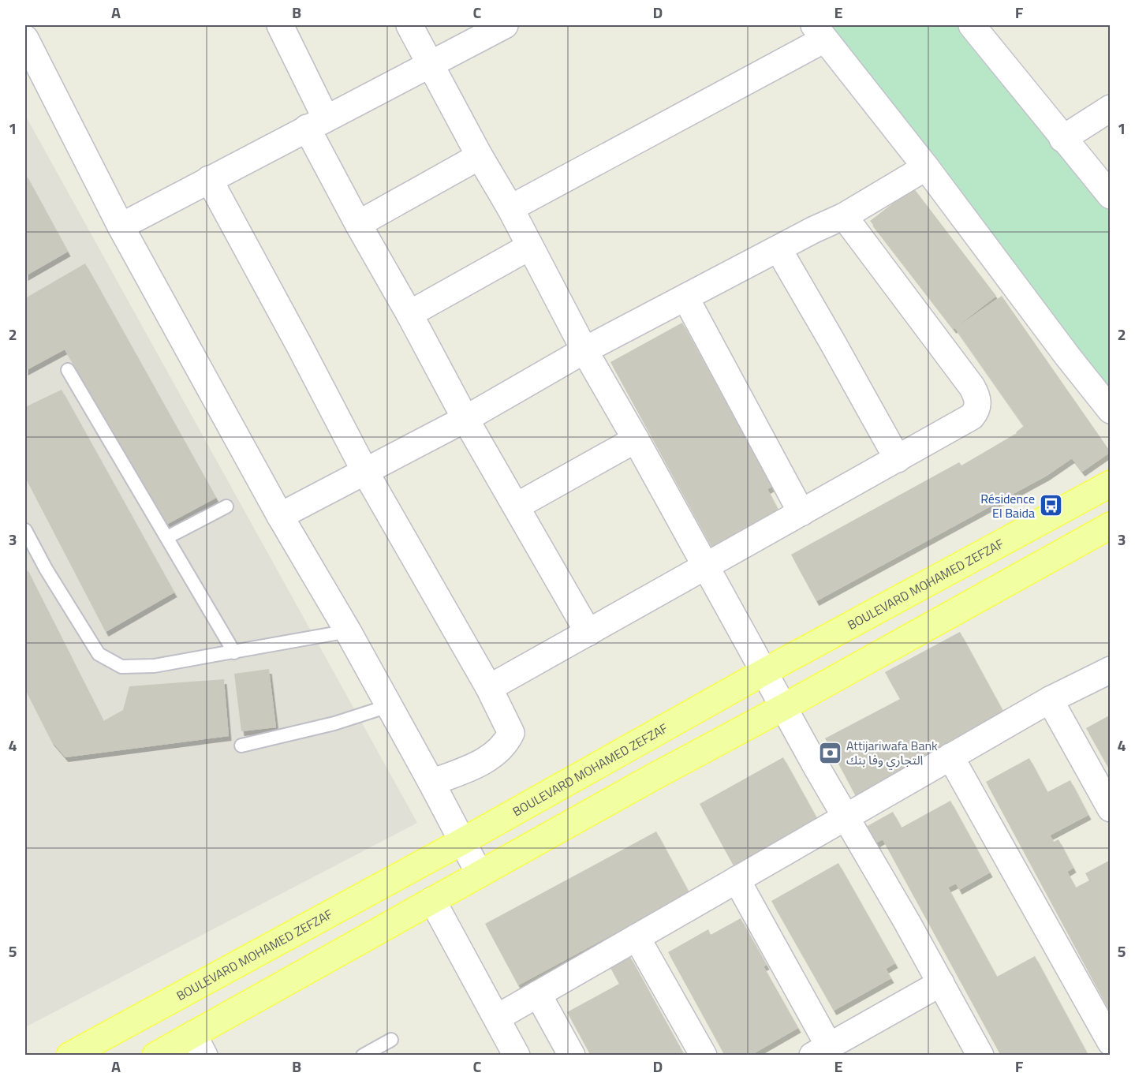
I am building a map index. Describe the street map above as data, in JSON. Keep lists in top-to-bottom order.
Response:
{
  "streets": {
    "main road": ["BOULEVARD MOHAMED ZEFZAF"]
  },
  "places": {
    "bus stop": ["Résidence El Baida"],
    "bank": ["Attijariwafa Bank التجاري وفا بنك"]
  },
  "grid": {
    "columns": [
      "A",
      "B",
      "C",
      "D",
      "E",
      "F"
    ],
    "rows": [
      "1",
      "2",
      "3",
      "4",
      "5"
    ]
  }
}
